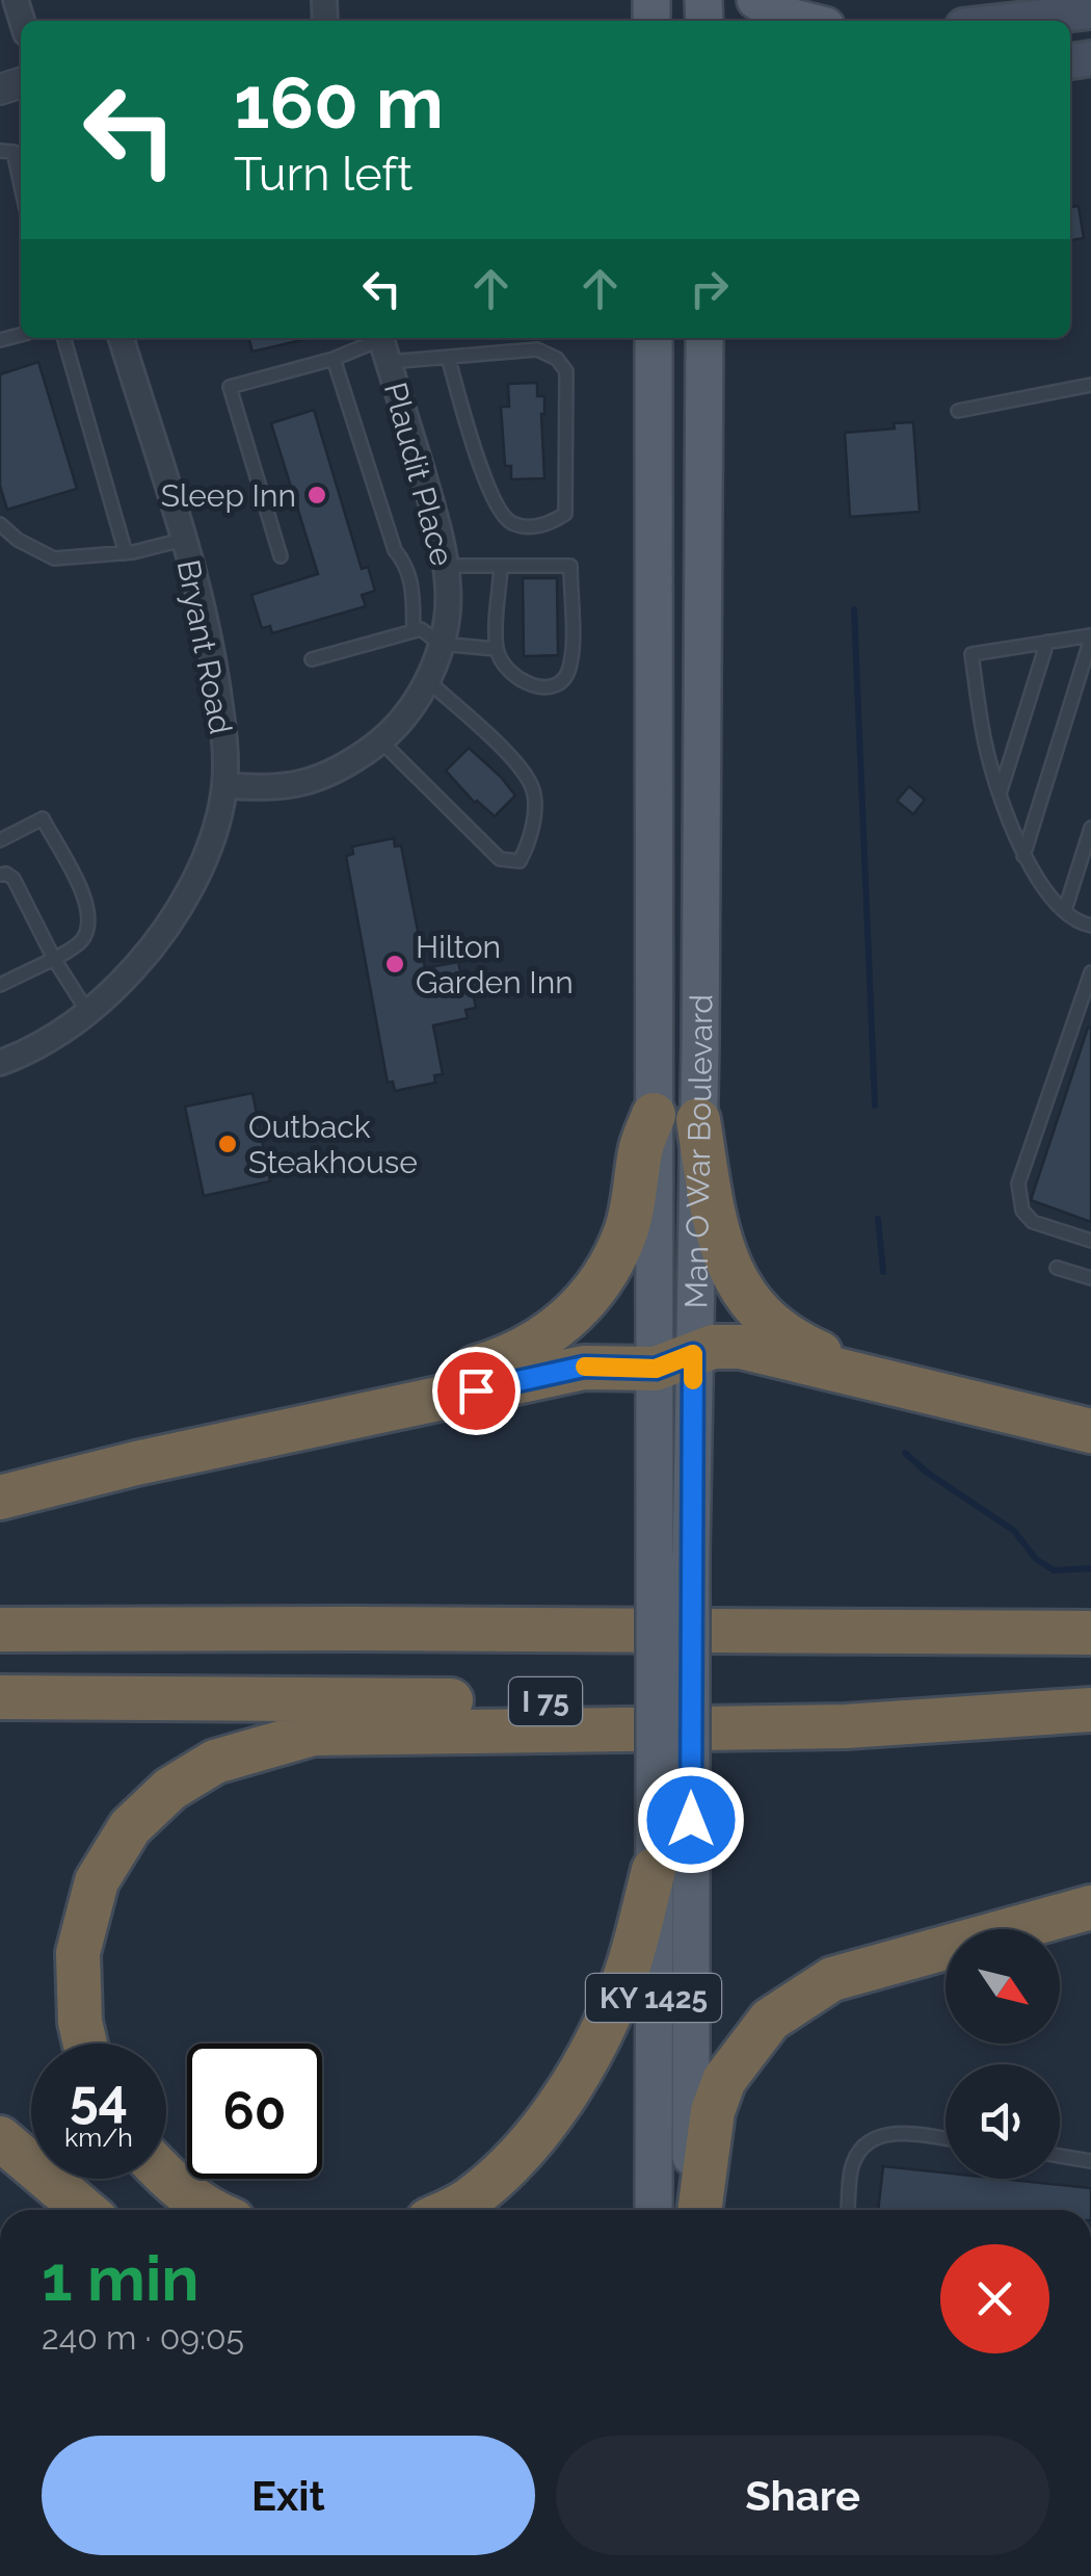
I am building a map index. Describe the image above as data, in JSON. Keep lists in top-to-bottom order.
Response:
{
  "streets": {
    "highway": ["I 75"],
    "main road": ["Man O War Boulevard", "KY 1425"],
    "street": ["Plaudit Place", "Bryant Road"]
  },
  "crossings": [
    ["Plaudit Place", "Bryant Road"]
  ],
  "places": ["Sleep Inn", "Hilton Garden Inn", "Outback Steakhouse"],
  "north": "bottom right",
  "page": {
    "turn": ["160 m", "Turn left"],
    "speed": "54 km/h",
    "limit": "60",
    "heading": ["1 min", "240 m · 09:05"],
    "buttons": ["Exit", "Share"]
  }
}
